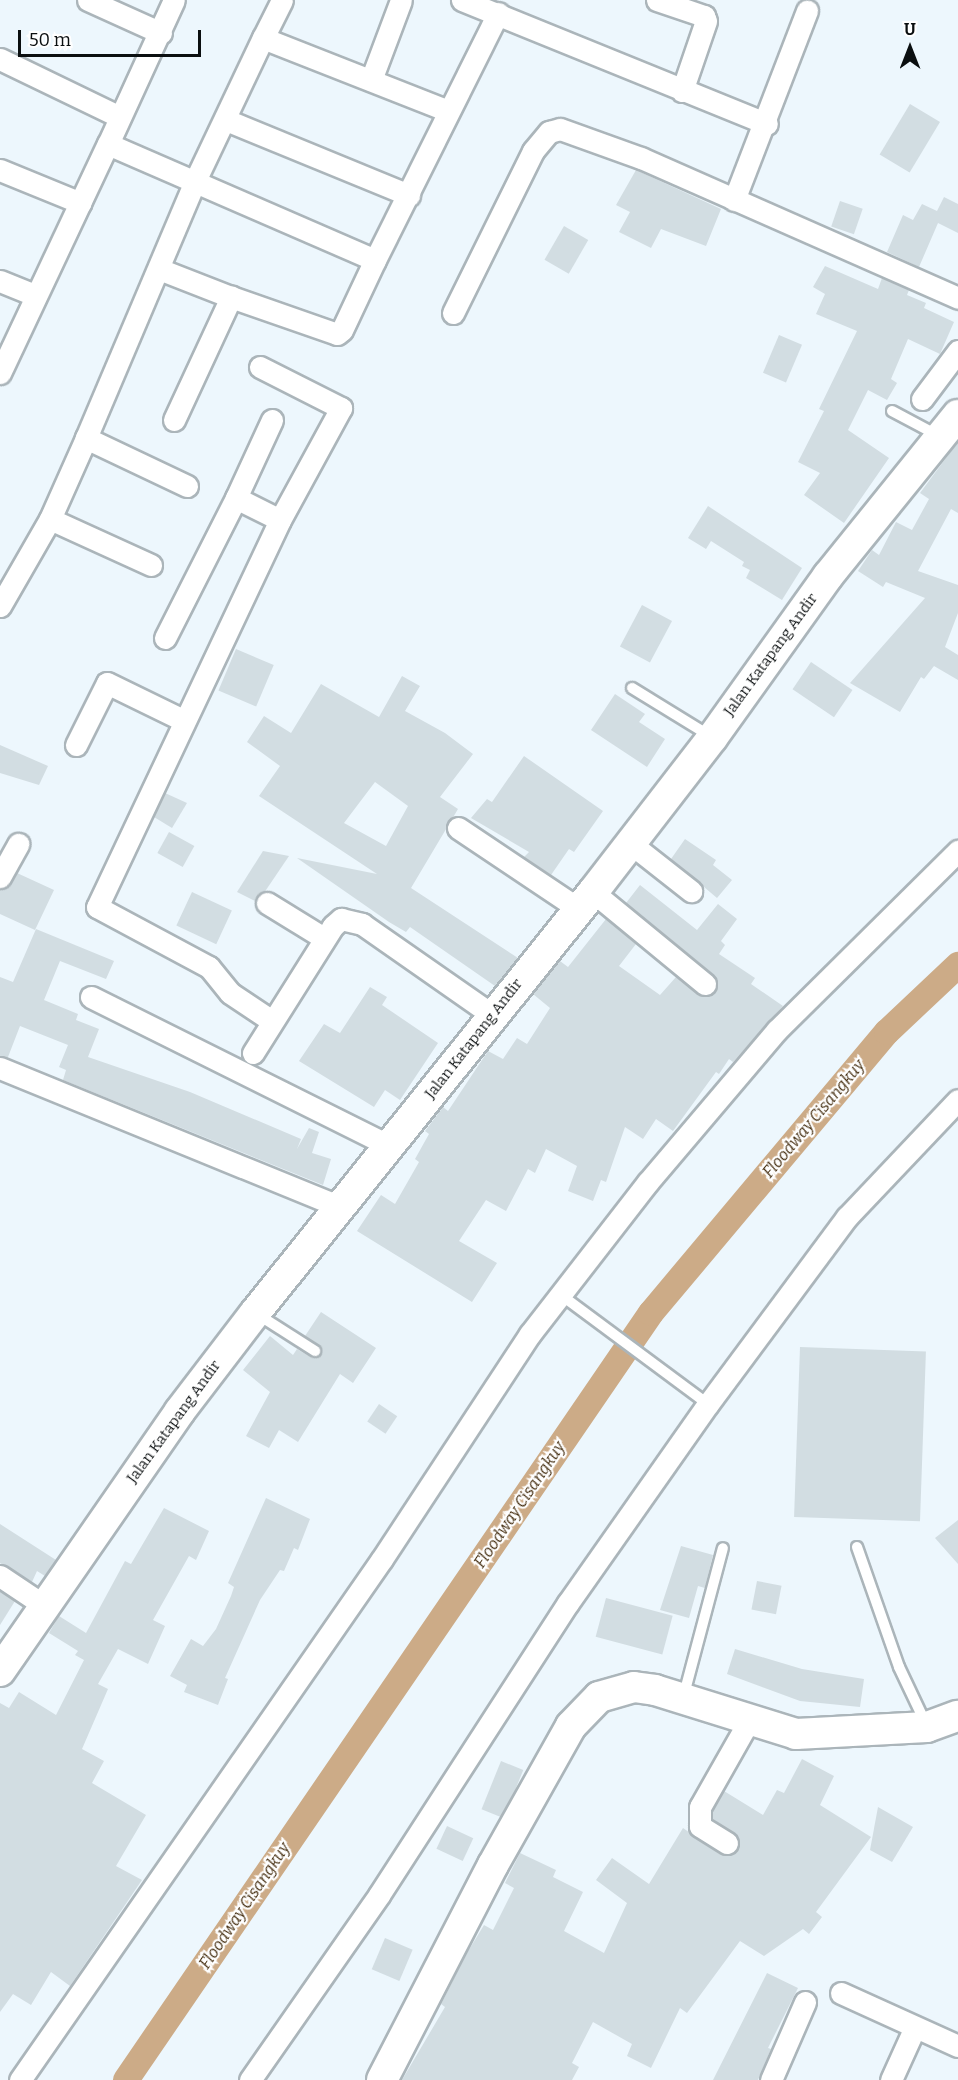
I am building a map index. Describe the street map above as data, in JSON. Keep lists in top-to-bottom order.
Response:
{
  "streets": {
    "street": ["Jalan Katapang Andir"]
  },
  "water": ["Floodway Cisangkuy"],
  "scale_bar": "50 m",
  "north": "top"
}
